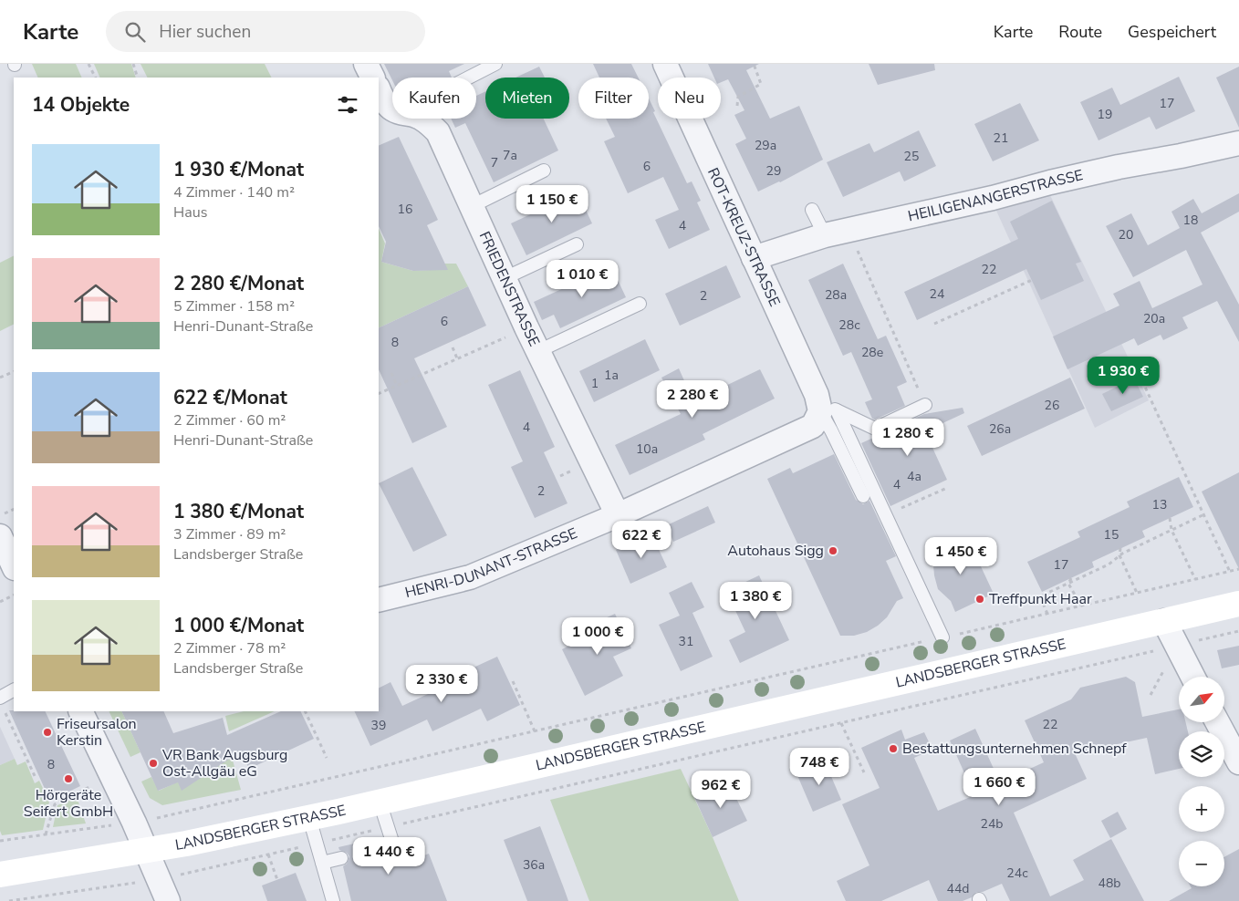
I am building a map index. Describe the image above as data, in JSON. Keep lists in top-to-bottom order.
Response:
{
  "streets": {
    "main road": ["LANDSBERGER STRASSE"],
    "street": [
      "HEILIGENANGERSTRASSE",
      "ROT-KREUZ-STRASSE",
      "FRIEDENSTRASSE",
      "HENRI-DUNANT-STRASSE"
    ]
  },
  "crossings": [
    ["HEILIGENANGERSTRASSE", "ROT-KREUZ-STRASSE"],
    ["ROT-KREUZ-STRASSE", "HENRI-DUNANT-STRASSE"],
    ["FRIEDENSTRASSE", "HENRI-DUNANT-STRASSE"]
  ],
  "places": [
    "Autohaus Sigg",
    "Treffpunkt Haar",
    "Friseursalon Kerstin",
    "Bestattungsunternehmen Schnepf",
    "VR Bank Augsburg Ost-Allgäu eG",
    "Hörgeräte Seifert GmbH"
  ],
  "house_numbers": [
    "17",
    "19",
    "21",
    "29a",
    "7a",
    "25",
    "7",
    "6",
    "29",
    "16",
    "18",
    "4",
    "20",
    "22",
    "24",
    "28a",
    "2",
    "20a",
    "6",
    "28c",
    "8",
    "28e",
    "1a",
    "1",
    "26",
    "4",
    "26a",
    "10a",
    "4a",
    "4",
    "2",
    "13",
    "15",
    "17",
    "31",
    "22",
    "39",
    "8",
    "24b",
    "36a",
    "24c",
    "48b",
    "44d"
  ],
  "north": "top right",
  "page": {
    "header": "Karte",
    "search": "Hier suchen",
    "nav": ["Karte", "Route", "Gespeichert"],
    "chip": [
      "Kaufen",
      "Mieten",
      "Filter",
      "Neu"
    ],
    "heading": "14 Objekte",
    "list": [
      {
        "name": "1 930 €/Monat",
        "note": "4 Zimmer · 140 m² · Haus"
      },
      {
        "name": "2 280 €/Monat",
        "note": "5 Zimmer · 158 m² · Henri-Dunant-Straße"
      },
      {
        "name": "622 €/Monat",
        "note": "2 Zimmer · 60 m² · Henri-Dunant-Straße"
      },
      {
        "name": "1 380 €/Monat",
        "note": "3 Zimmer · 89 m² · Landsberger Straße"
      },
      {
        "name": "1 000 €/Monat",
        "note": "2 Zimmer · 78 m² · Landsberger Straße"
      }
    ],
    "price": [
      "1 150 €",
      "1 010 €",
      "1 930 €",
      "2 280 €",
      "1 280 €",
      "622 €",
      "1 450 €",
      "1 380 €",
      "1 000 €",
      "2 330 €",
      "748 €",
      "1 660 €",
      "962 €",
      "1 440 €"
    ],
    "map_buttons": ["+", "−"]
  }
}
